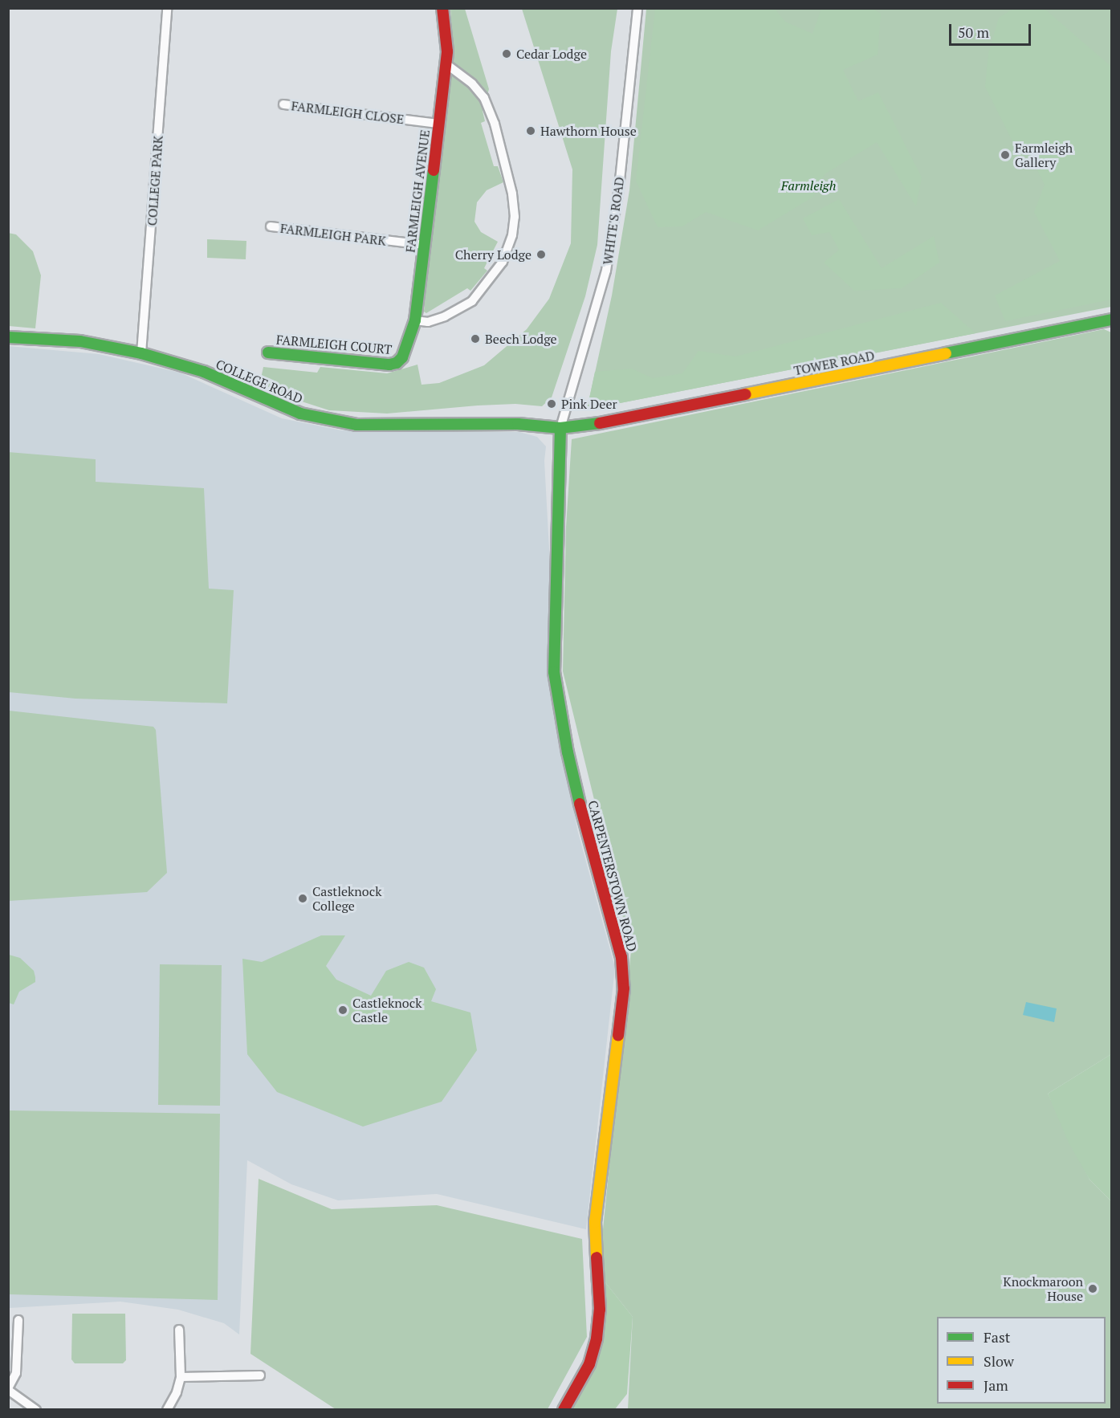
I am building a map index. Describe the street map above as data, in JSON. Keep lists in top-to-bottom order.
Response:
{
  "streets": {
    "street": [
      "FARMLEIGH CLOSE",
      "COLLEGE PARK",
      "FARMLEIGH AVENUE",
      "WHITE'S ROAD",
      "FARMLEIGH PARK",
      "FARMLEIGH COURT",
      "TOWER ROAD",
      "COLLEGE ROAD",
      "CARPENTERSTOWN ROAD"
    ]
  },
  "crossings": [
    ["FARMLEIGH CLOSE", "FARMLEIGH AVENUE"],
    ["COLLEGE PARK", "COLLEGE ROAD"],
    ["FARMLEIGH AVENUE", "FARMLEIGH PARK"],
    ["FARMLEIGH AVENUE", "FARMLEIGH COURT"],
    ["WHITE'S ROAD", "TOWER ROAD"],
    ["WHITE'S ROAD", "COLLEGE ROAD"],
    ["WHITE'S ROAD", "CARPENTERSTOWN ROAD"],
    ["TOWER ROAD", "COLLEGE ROAD"],
    ["TOWER ROAD", "CARPENTERSTOWN ROAD"],
    ["COLLEGE ROAD", "CARPENTERSTOWN ROAD"]
  ],
  "parks": ["Farmleigh"],
  "places": [
    "Cedar Lodge",
    "Hawthorn House",
    "Farmleigh Gallery",
    "Cherry Lodge",
    "Beech Lodge",
    "Pink Deer",
    "Castleknock College",
    "Castleknock Castle",
    "Knockmaroon House"
  ],
  "legend": ["Fast", "Slow", "Jam"],
  "scale_bar": "50 m"
}
